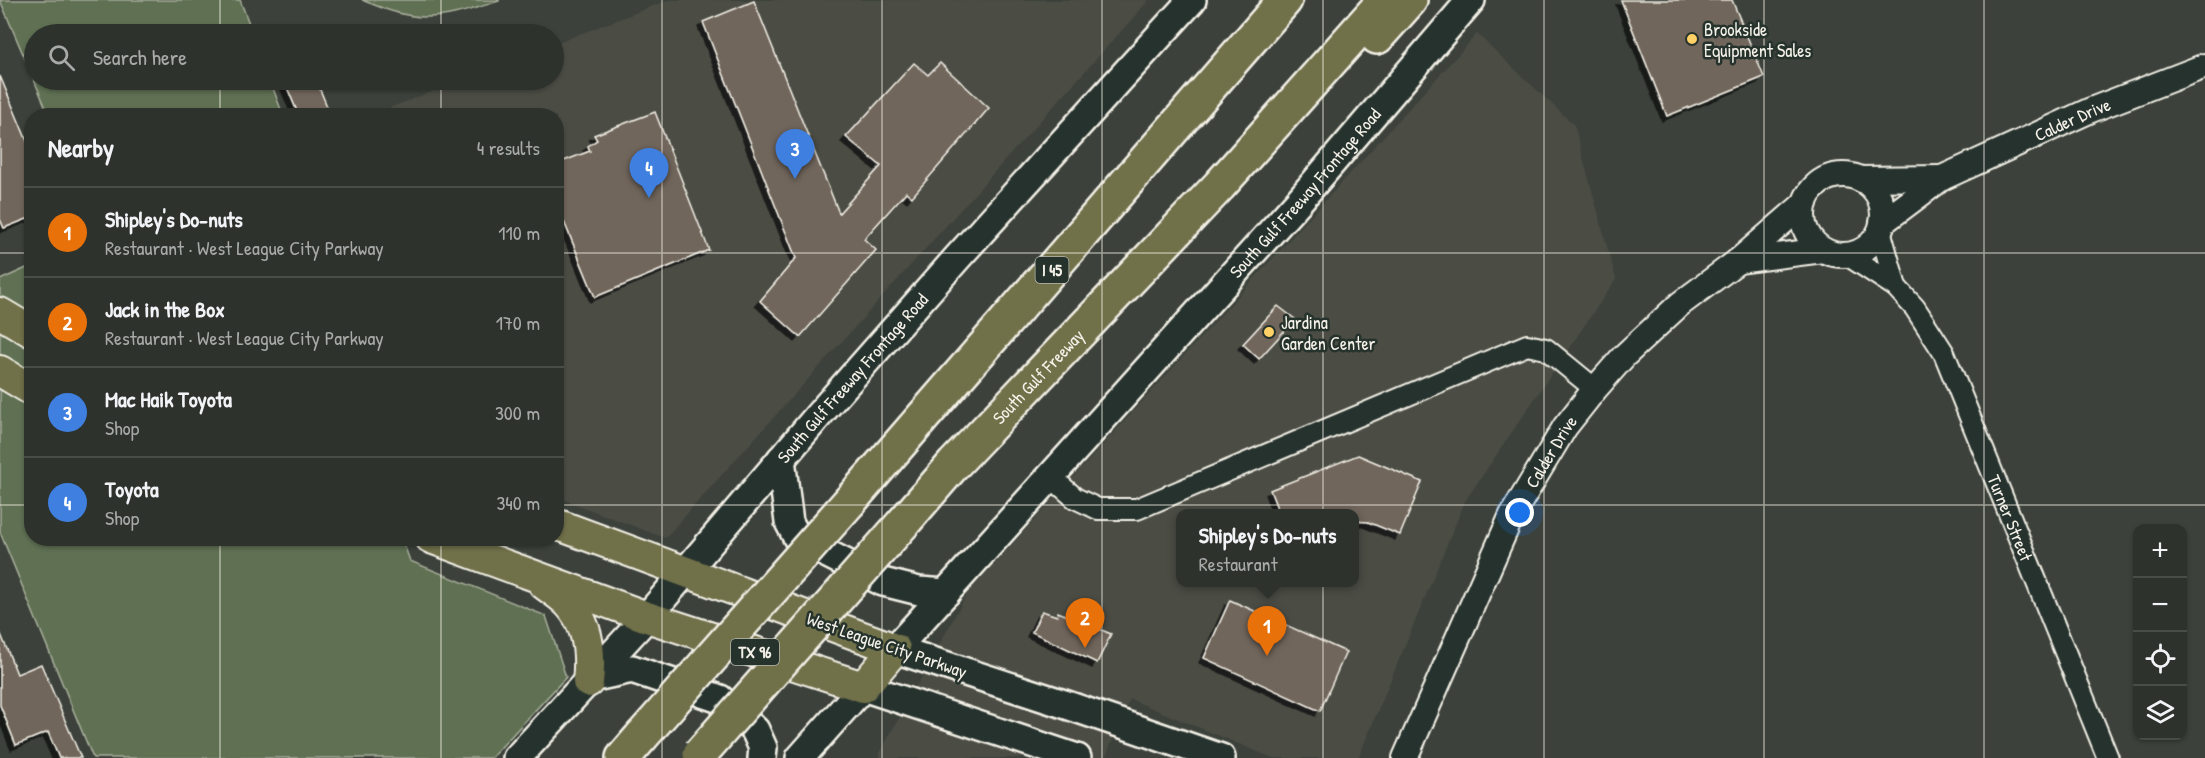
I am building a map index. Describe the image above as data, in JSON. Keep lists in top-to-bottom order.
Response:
{
  "streets": {
    "highway": ["I 45", "South Gulf Freeway"],
    "main road": ["South Gulf Freeway Frontage Road", "West League City Parkway", "TX 96"],
    "street": ["Calder Drive", "Turner Street"]
  },
  "crossings": [
    ["Calder Drive", "Turner Street"],
    ["South Gulf Freeway Frontage Road", "West League City Parkway"],
    ["South Gulf Freeway Frontage Road", "TX 96"]
  ],
  "places": ["Brookside Equipment Sales", "Jardina Garden Center"],
  "page": {
    "search": "Search here",
    "heading": ["Nearby", "4 results"],
    "pins": [
      "3",
      "4",
      "2",
      "1"
    ],
    "list": [
      {
        "mark": "1",
        "name": "Shipley's Do-nuts",
        "note": "Restaurant · West League City Parkway",
        "value": "110 m"
      },
      {
        "mark": "2",
        "name": "Jack in the Box",
        "note": "Restaurant · West League City Parkway",
        "value": "170 m"
      },
      {
        "mark": "3",
        "name": "Mac Haik Toyota",
        "note": "Shop",
        "value": "300 m"
      },
      {
        "mark": "4",
        "name": "Toyota",
        "note": "Shop",
        "value": "340 m"
      }
    ],
    "popup": ["Shipley's Do-nuts", "Restaurant"],
    "map_buttons": ["+", "−"]
  }
}
